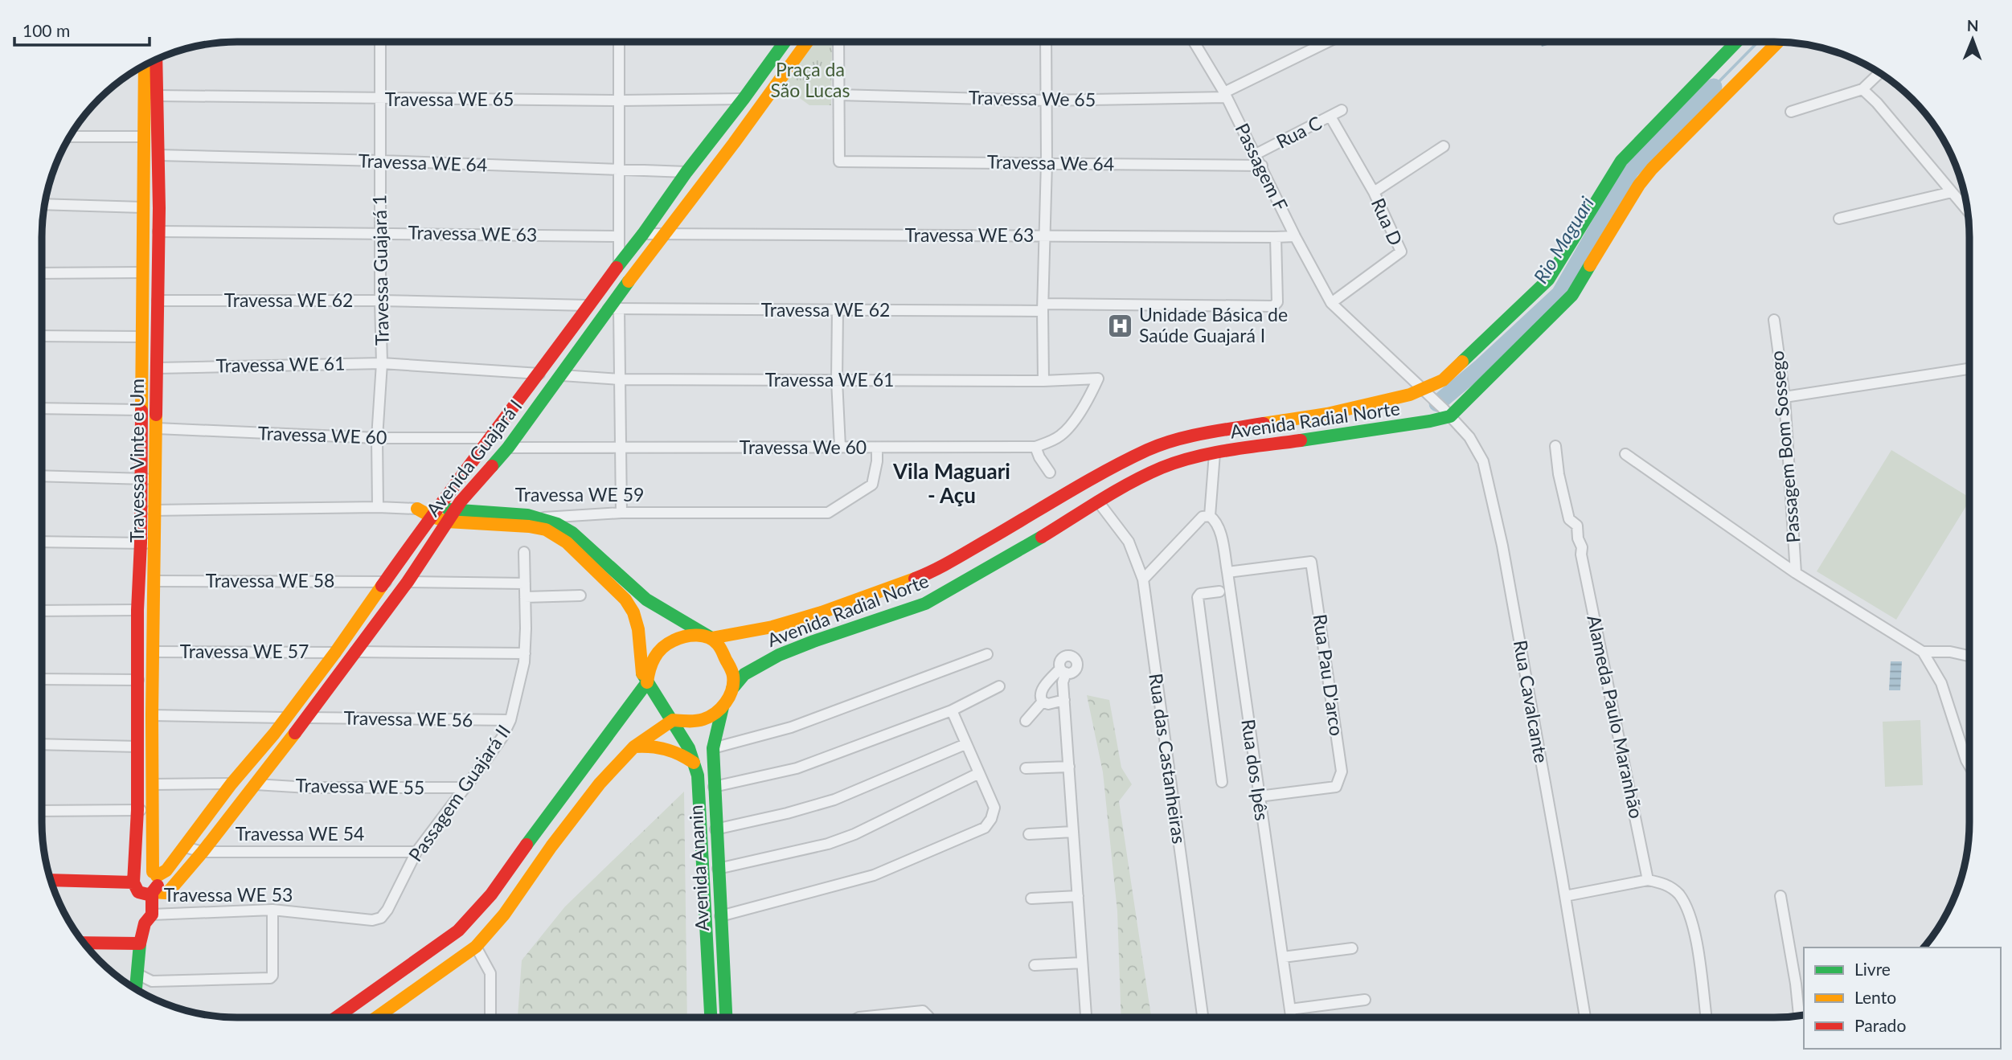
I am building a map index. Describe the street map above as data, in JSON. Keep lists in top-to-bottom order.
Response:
{
  "streets": {
    "main road": [
      "Avenida Radial Norte",
      "Avenida Guajará I",
      "Travessa Vinte e Um",
      "Travessa WE 59",
      "Avenida Ananin"
    ],
    "street": [
      "Travessa We 65",
      "Travessa WE 65",
      "Rua C",
      "Travessa WE 64",
      "Travessa We 64",
      "Passagem F",
      "Rua D",
      "Travessa WE 63",
      "Travessa Guajará 1",
      "Travessa WE 62",
      "Travessa WE 61",
      "Travessa WE 60",
      "Passagem Bom Sossego",
      "Travessa We 60",
      "Travessa WE 58",
      "Travessa WE 57",
      "Rua Pau D'arco",
      "Rua Cavalcante",
      "Alameda Paulo Maranhão",
      "Travessa WE 56",
      "Rua das Castanheiras",
      "Rua dos Ipês",
      "Travessa WE 55",
      "Passagem Guajará II",
      "Travessa WE 54",
      "Travessa WE 53"
    ]
  },
  "crossings": [
    ["Travessa We 65", "Travessa We 64"],
    ["Travessa We 65", "Passagem F"],
    ["Travessa WE 65", "Travessa Guajará 1"],
    ["Travessa WE 65", "Avenida Guajará I"],
    ["Travessa WE 65", "Travessa Vinte e Um"],
    ["Rua C", "Passagem F"],
    ["Rua C", "Rua D"],
    ["Travessa WE 64", "Travessa Guajará 1"],
    ["Travessa WE 64", "Avenida Guajará I"],
    ["Travessa WE 64", "Travessa Vinte e Um"],
    ["Travessa We 64", "Passagem F"],
    ["Passagem F", "Rua D"],
    ["Passagem F", "Travessa WE 63"],
    ["Passagem F", "Rua Cavalcante"],
    ["Rua D", "Rua Cavalcante"],
    ["Travessa WE 63", "Travessa Guajará 1"],
    ["Travessa WE 63", "Travessa WE 62"],
    ["Travessa WE 63", "Avenida Guajará I"],
    ["Travessa WE 63", "Travessa Vinte e Um"],
    ["Travessa Guajará 1", "Travessa WE 62"],
    ["Travessa Guajará 1", "Travessa WE 61"],
    ["Travessa Guajará 1", "Travessa WE 60"],
    ["Travessa WE 62", "Avenida Guajará I"],
    ["Travessa WE 62", "Travessa Vinte e Um"],
    ["Travessa WE 61", "Travessa We 60"],
    ["Travessa WE 61", "Avenida Guajará I"],
    ["Travessa WE 61", "Travessa Vinte e Um"],
    ["Avenida Radial Norte", "Rua Cavalcante"],
    ["Avenida Radial Norte", "Rua das Castanheiras"],
    ["Avenida Radial Norte", "Avenida Ananin"],
    ["Travessa WE 60", "Avenida Guajará I"],
    ["Travessa WE 60", "Travessa Vinte e Um"],
    ["Travessa We 60", "Avenida Guajará I"],
    ["Travessa We 60", "Travessa WE 59"],
    ["Avenida Guajará I", "Travessa Vinte e Um"],
    ["Avenida Guajará I", "Travessa WE 59"],
    ["Avenida Guajará I", "Travessa WE 58"],
    ["Avenida Guajará I", "Travessa WE 57"],
    ["Avenida Guajará I", "Travessa WE 56"],
    ["Avenida Guajará I", "Travessa WE 55"],
    ["Avenida Guajará I", "Travessa WE 54"],
    ["Travessa Vinte e Um", "Travessa WE 58"],
    ["Travessa Vinte e Um", "Travessa WE 57"],
    ["Travessa Vinte e Um", "Travessa WE 53"],
    ["Rua Pau D'arco", "Rua dos Ipês"],
    ["Travessa WE 56", "Passagem Guajará II"],
    ["Travessa WE 55", "Passagem Guajará II"],
    ["Passagem Guajará II", "Travessa WE 54"],
    ["Passagem Guajará II", "Travessa WE 53"]
  ],
  "districts": ["Vila Maguari - Açu"],
  "water": ["Rio Maguari"],
  "parks": ["Praça da São Lucas"],
  "places": {
    "hospital": ["Unidade Básica de Saúde Guajará I"]
  },
  "legend": ["Livre", "Lento", "Parado"],
  "scale_bar": "100 m",
  "north": "top"
}
